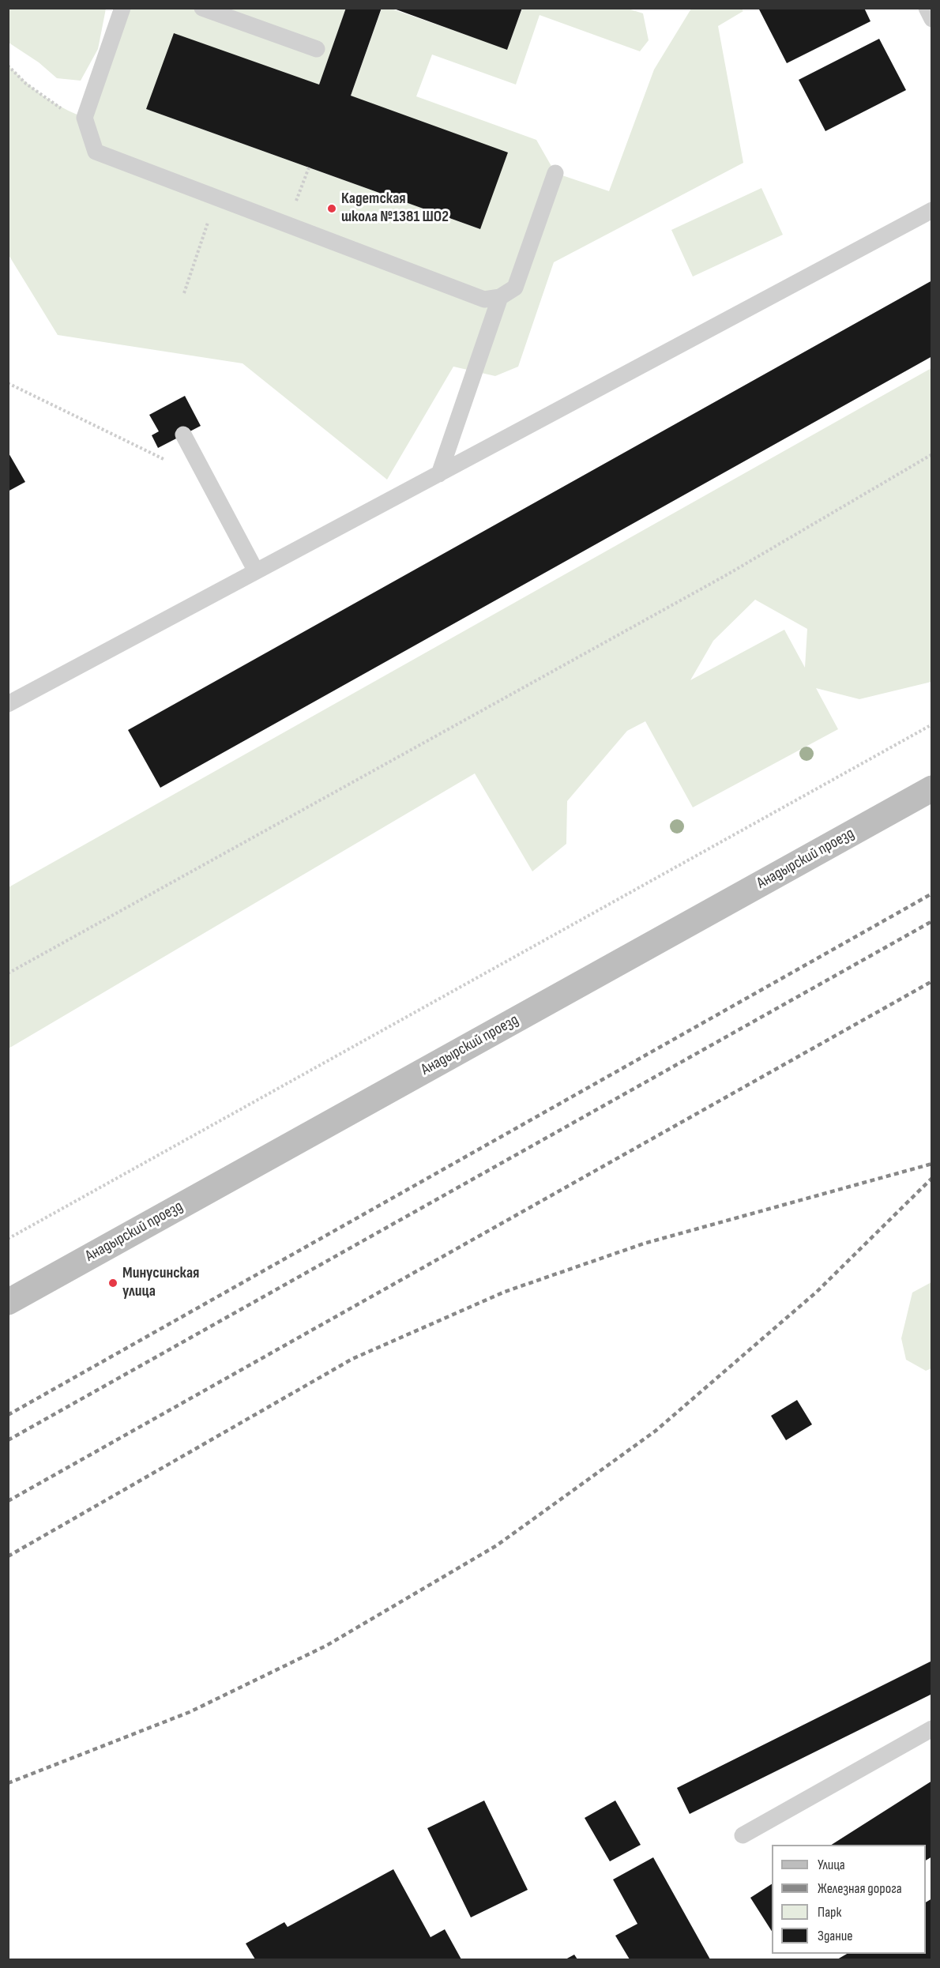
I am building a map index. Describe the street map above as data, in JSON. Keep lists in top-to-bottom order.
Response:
{
  "streets": {
    "street": ["Анадырский проезд"]
  },
  "places": ["Кадетская школа №1381 ШО2", "Минусинская улица"],
  "legend": [
    "Улица",
    "Железная дорога",
    "Парк",
    "Здание"
  ]
}
